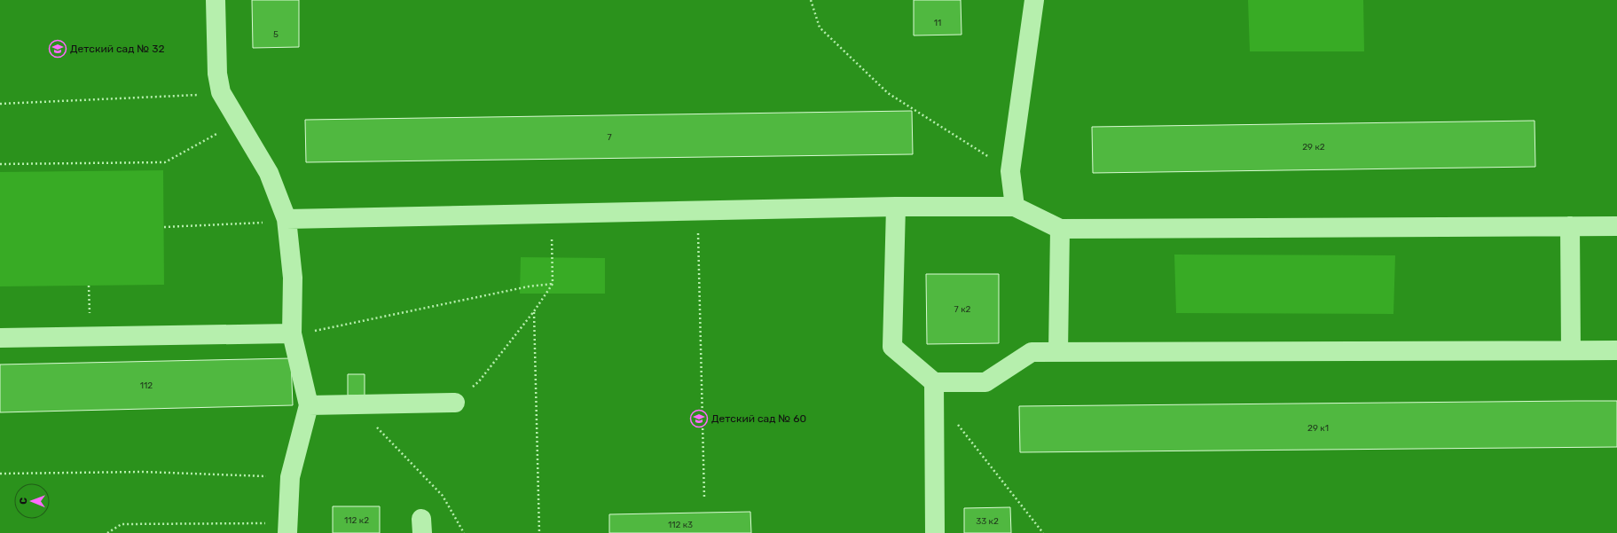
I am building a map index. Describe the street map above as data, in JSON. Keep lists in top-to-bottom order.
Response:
{
  "places": {
    "school or university": ["Детский сад № 32", "Детский сад № 60"]
  },
  "house_numbers": [
    "11",
    "5",
    "7",
    "29 к2",
    "7 к2",
    "112",
    "29 к1",
    "112 к2",
    "33 к2",
    "112 к3"
  ],
  "north": "left"
}
